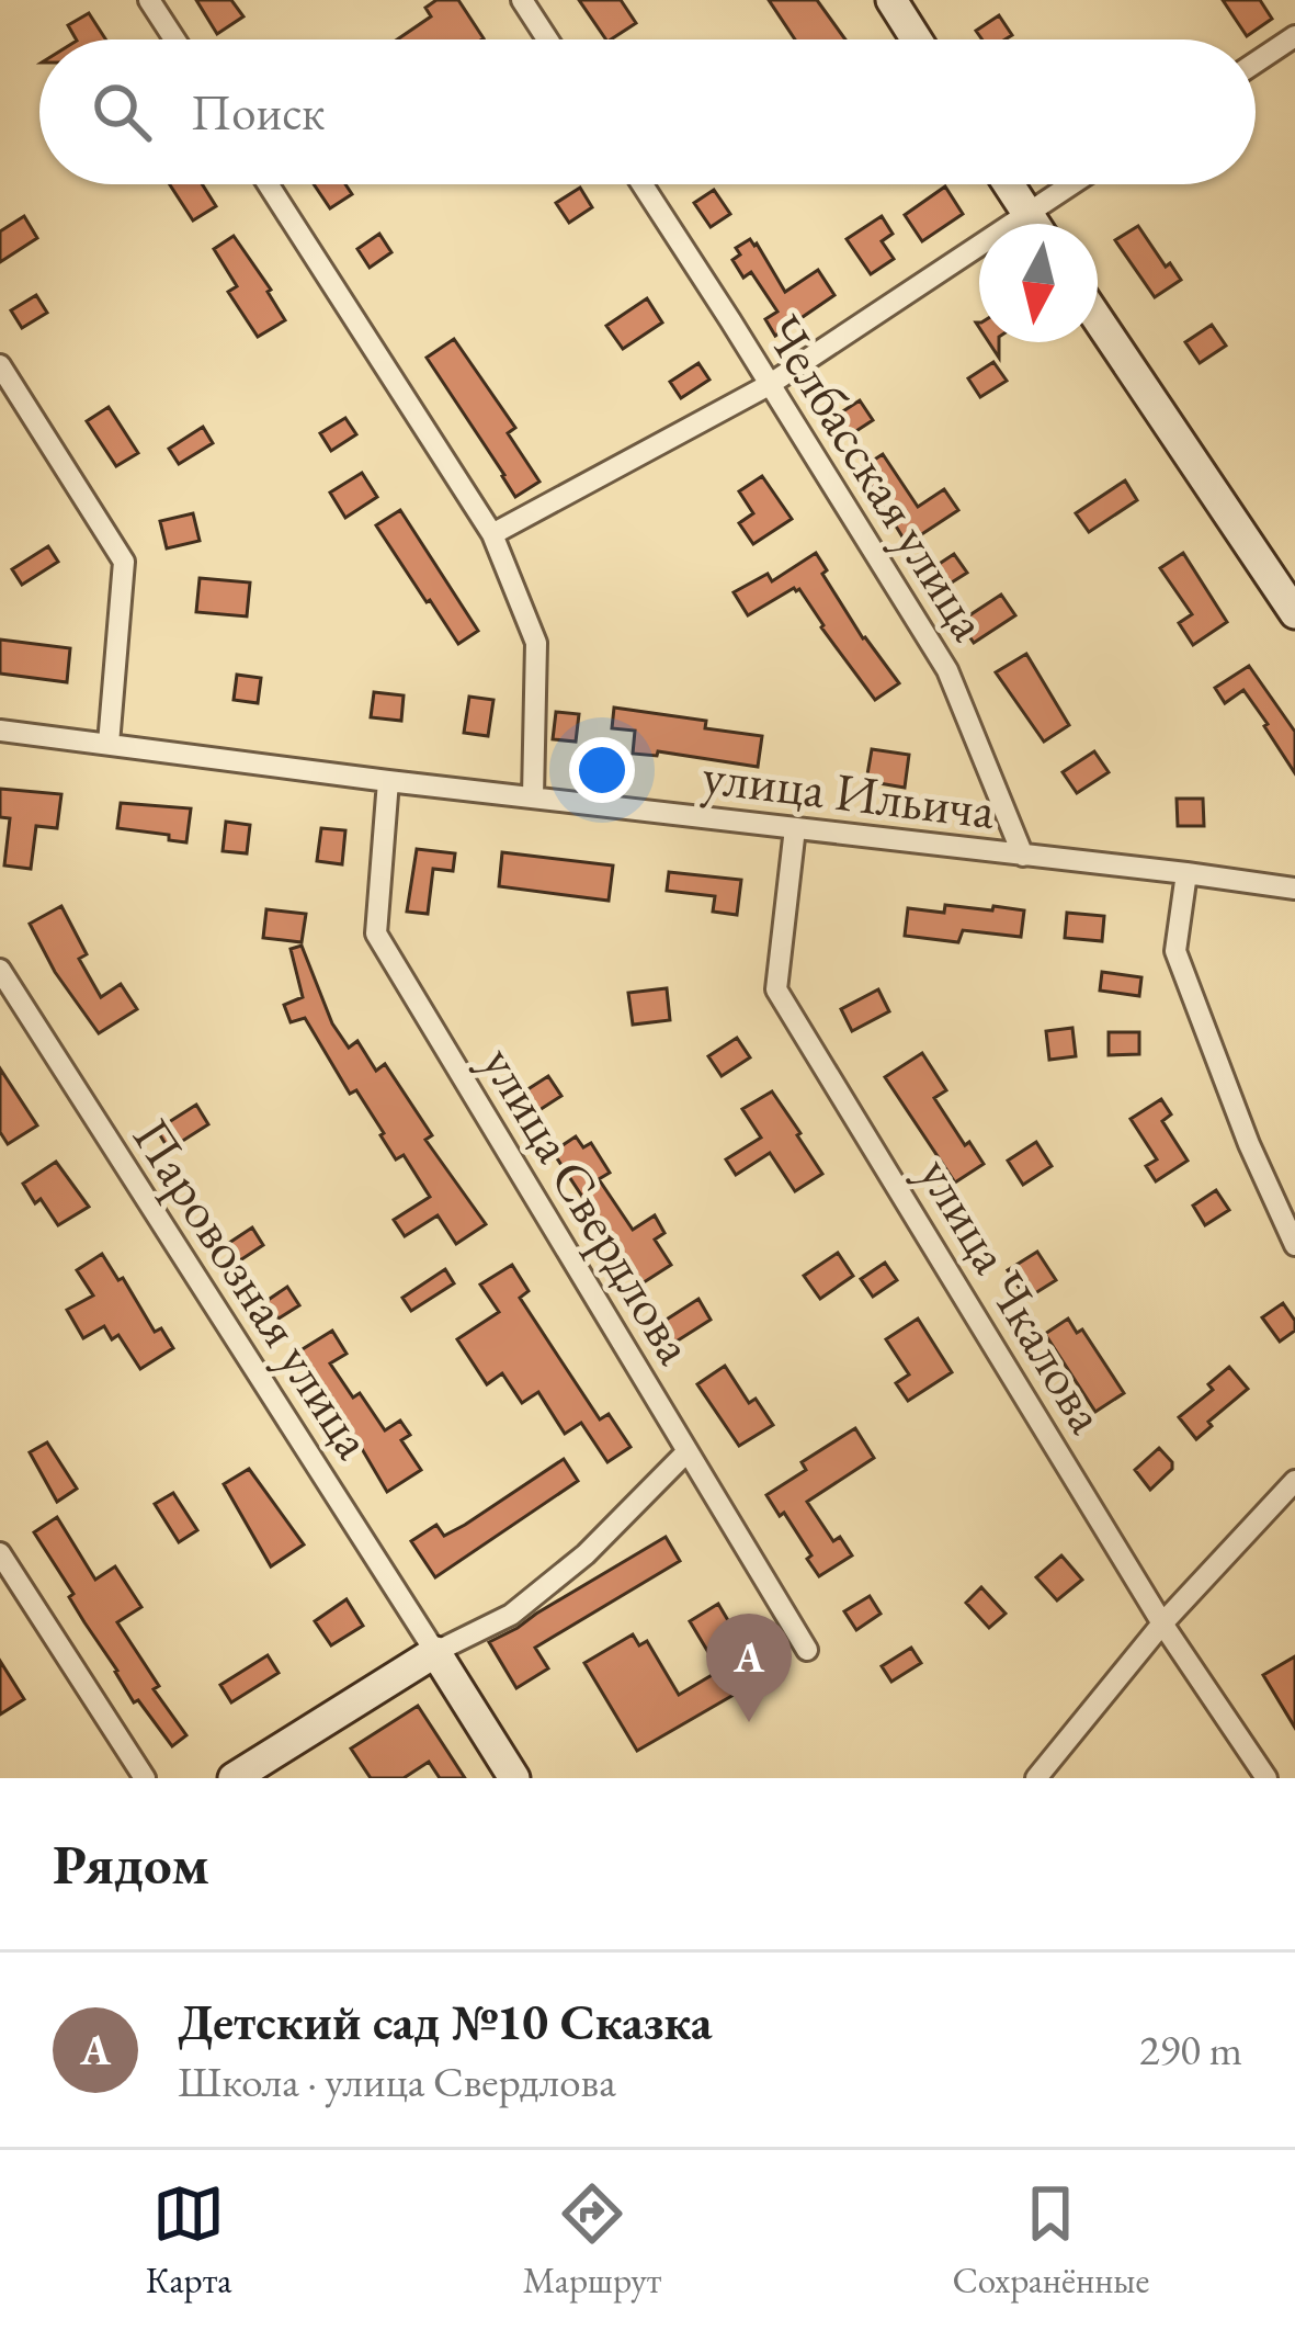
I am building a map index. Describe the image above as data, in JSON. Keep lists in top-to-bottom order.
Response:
{
  "streets": {
    "street": [
      "Челбасская улица",
      "улица Ильича",
      "улица Свердлова",
      "Паровозная улица",
      "улица Чкалова"
    ]
  },
  "crossings": [
    ["Челбасская улица", "улица Ильича"],
    ["улица Ильича", "улица Свердлова"],
    ["улица Ильича", "улица Чкалова"]
  ],
  "north": "bottom",
  "page": {
    "search": "Поиск",
    "pins": "A",
    "heading": "Рядом",
    "list": [
      {
        "mark": "A",
        "name": "Детский сад №10 Сказка",
        "note": "Школа · улица Свердлова",
        "value": "290 m"
      }
    ],
    "nav": ["Карта", "Маршрут", "Сохранённые"]
  }
}
